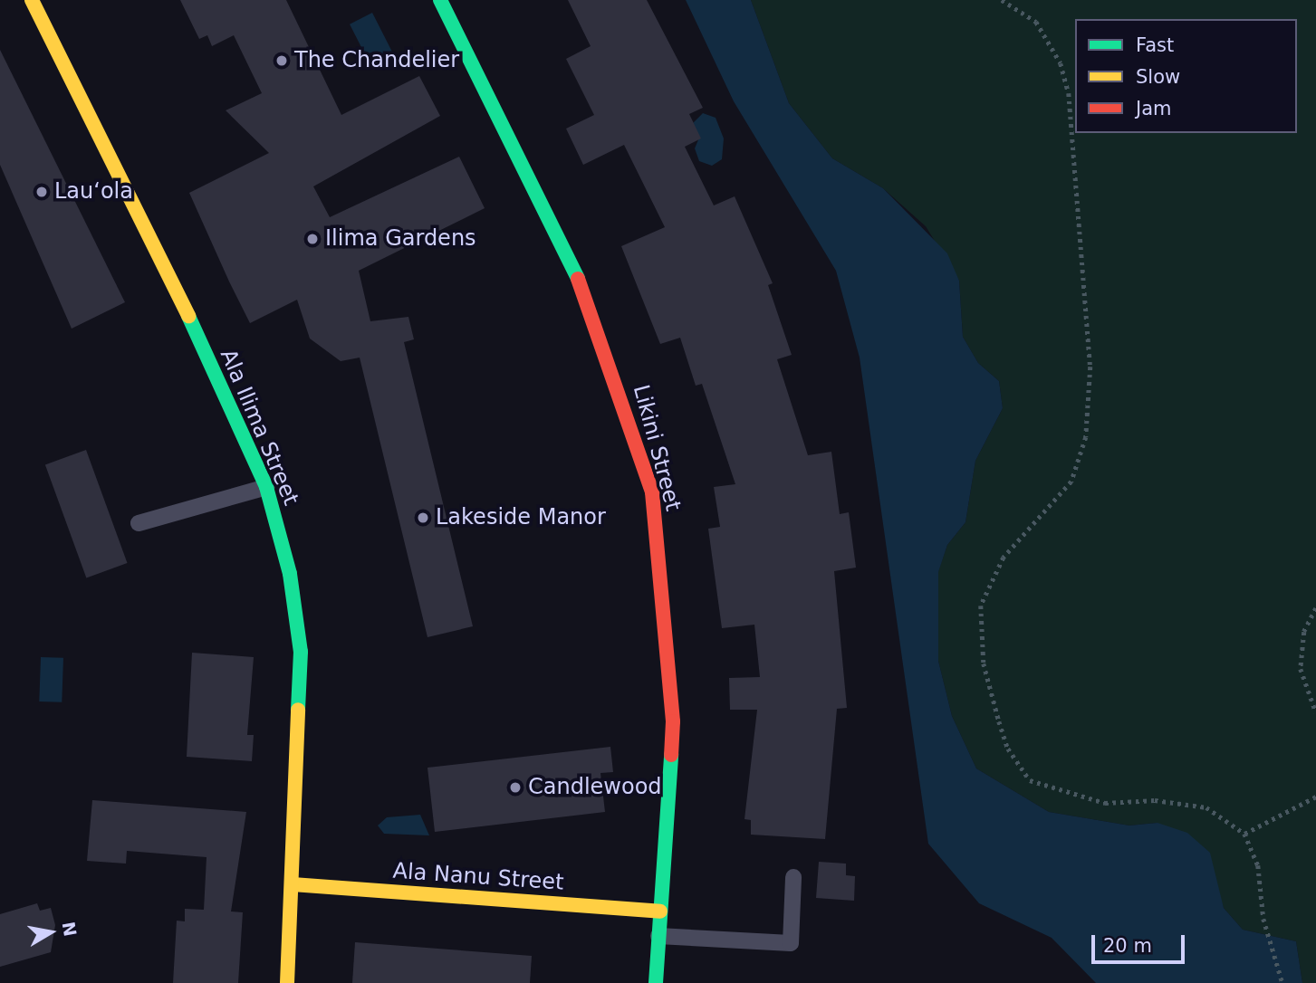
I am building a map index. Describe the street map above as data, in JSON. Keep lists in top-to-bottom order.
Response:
{
  "streets": {
    "street": ["Ala Ilima Street", "Likini Street", "Ala Nanu Street"]
  },
  "crossings": [
    ["Ala Ilima Street", "Ala Nanu Street"],
    ["Likini Street", "Ala Nanu Street"]
  ],
  "places": [
    "The Chandelier",
    "Lauʻola",
    "Ilima Gardens",
    "Lakeside Manor",
    "Candlewood"
  ],
  "legend": ["Fast", "Slow", "Jam"],
  "scale_bar": "20 m",
  "north": "right"
}
